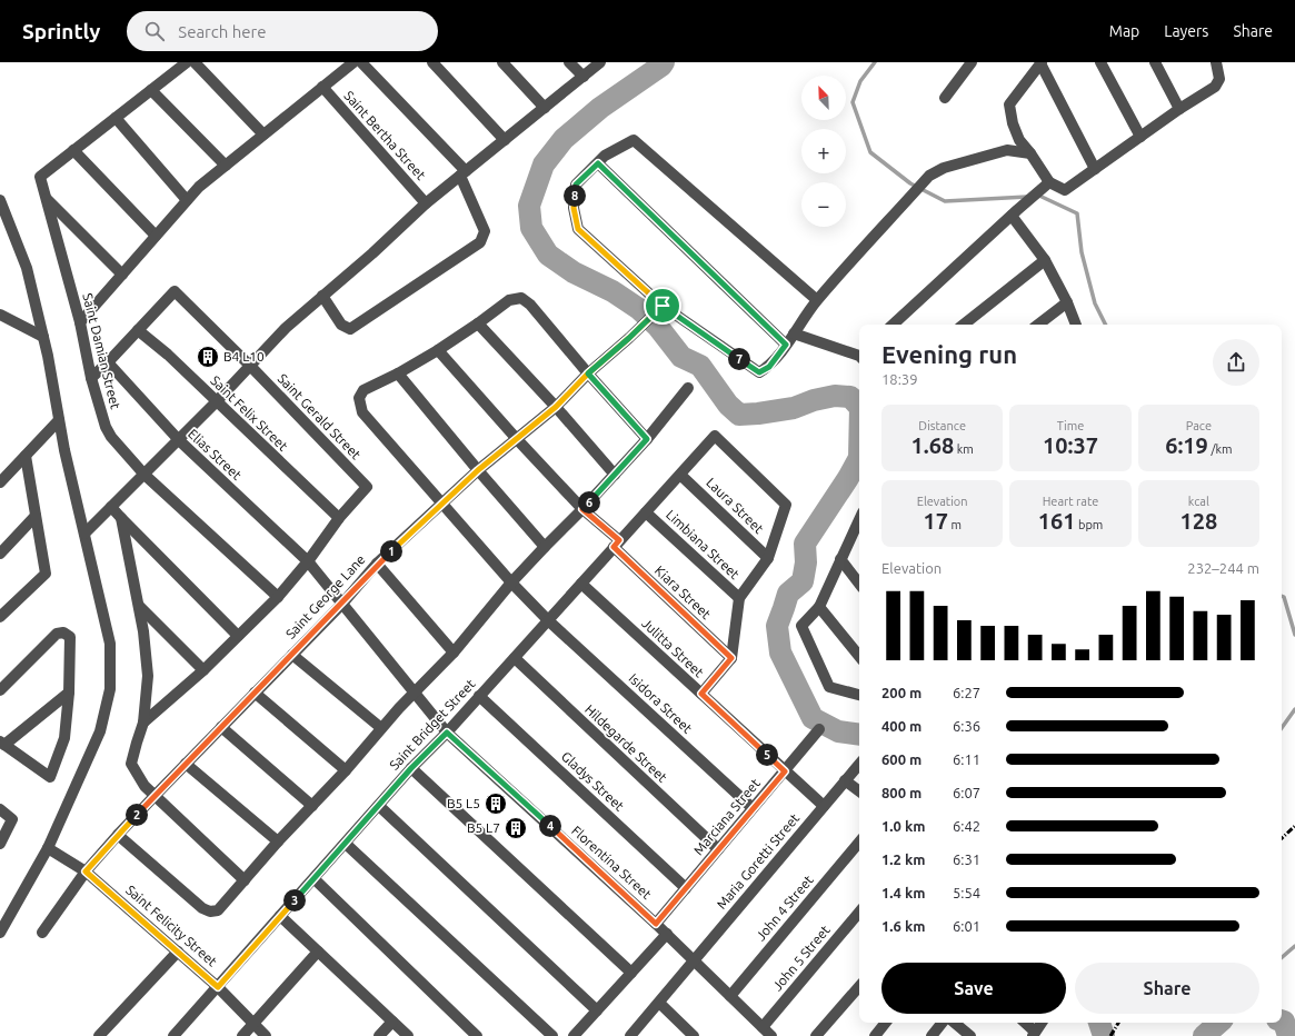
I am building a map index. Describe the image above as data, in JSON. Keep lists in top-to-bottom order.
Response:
{
  "streets": {
    "street": [
      "Saint Bertha Street",
      "Saint Damian Street",
      "Saint Felix Street",
      "Saint Gerald Street",
      "Elias Street",
      "Laura Street",
      "Limbiana Street",
      "Kiara Street",
      "Saint George Lane",
      "Julitta Street",
      "Isidora Street",
      "Saint Bridget Street",
      "Hildegarde Street",
      "Gladys Street",
      "Marciana Street",
      "Maria Goretti Street",
      "Florentina Street",
      "John 4 Street",
      "Saint Felicity Street",
      "John 5 Street"
    ]
  },
  "crossings": [
    ["Saint Felix Street", "Saint Gerald Street"],
    ["Elias Street", "Saint George Lane"],
    ["Elias Street", "Florentina Street"],
    ["Laura Street", "Saint Bridget Street"],
    ["Limbiana Street", "Saint Bridget Street"],
    ["Kiara Street", "Saint George Lane"],
    ["Kiara Street", "Saint Bridget Street"],
    ["Saint George Lane", "Isidora Street"],
    ["Saint George Lane", "Florentina Street"],
    ["Saint George Lane", "Saint Felicity Street"],
    ["Julitta Street", "Saint Bridget Street"],
    ["Julitta Street", "Marciana Street"],
    ["Julitta Street", "Maria Goretti Street"],
    ["Isidora Street", "Saint Bridget Street"],
    ["Isidora Street", "Marciana Street"],
    ["Saint Bridget Street", "Hildegarde Street"],
    ["Saint Bridget Street", "Gladys Street"],
    ["Saint Bridget Street", "Florentina Street"],
    ["Saint Bridget Street", "Saint Felicity Street"],
    ["Hildegarde Street", "Marciana Street"],
    ["Gladys Street", "Marciana Street"],
    ["Marciana Street", "Florentina Street"],
    ["Maria Goretti Street", "Florentina Street"],
    ["Florentina Street", "John 4 Street"],
    ["Florentina Street", "John 5 Street"]
  ],
  "places": {
    "building": ["B4 L10", "B5 L5", "B5 L7"]
  },
  "north": "top left",
  "page": {
    "header": "Sprintly",
    "search": "Search here",
    "nav": ["Map", "Layers", "Share"],
    "map_buttons": ["+", "−"],
    "pins": [
      "8",
      "7",
      "6",
      "1",
      "5",
      "2",
      "4",
      "3"
    ],
    "heading": ["Evening run", "18:39"],
    "stats": [
      ["Distance", "1.68 km"],
      ["Time", "10:37"],
      ["Pace", "6:19 /km"],
      ["Elevation", "17 m"],
      ["Heart rate", "161 bpm"],
      ["kcal", "128"]
    ],
    "chart": ["Elevation", "232–244 m"],
    "list": [
      {
        "name": "200 m",
        "note": "6:27"
      },
      {
        "name": "400 m",
        "note": "6:36"
      },
      {
        "name": "600 m",
        "note": "6:11"
      },
      {
        "name": "800 m",
        "note": "6:07"
      },
      {
        "name": "1.0 km",
        "note": "6:42"
      },
      {
        "name": "1.2 km",
        "note": "6:31"
      },
      {
        "name": "1.4 km",
        "note": "5:54"
      },
      {
        "name": "1.6 km",
        "note": "6:01"
      }
    ],
    "buttons": ["Save", "Share"]
  }
}
